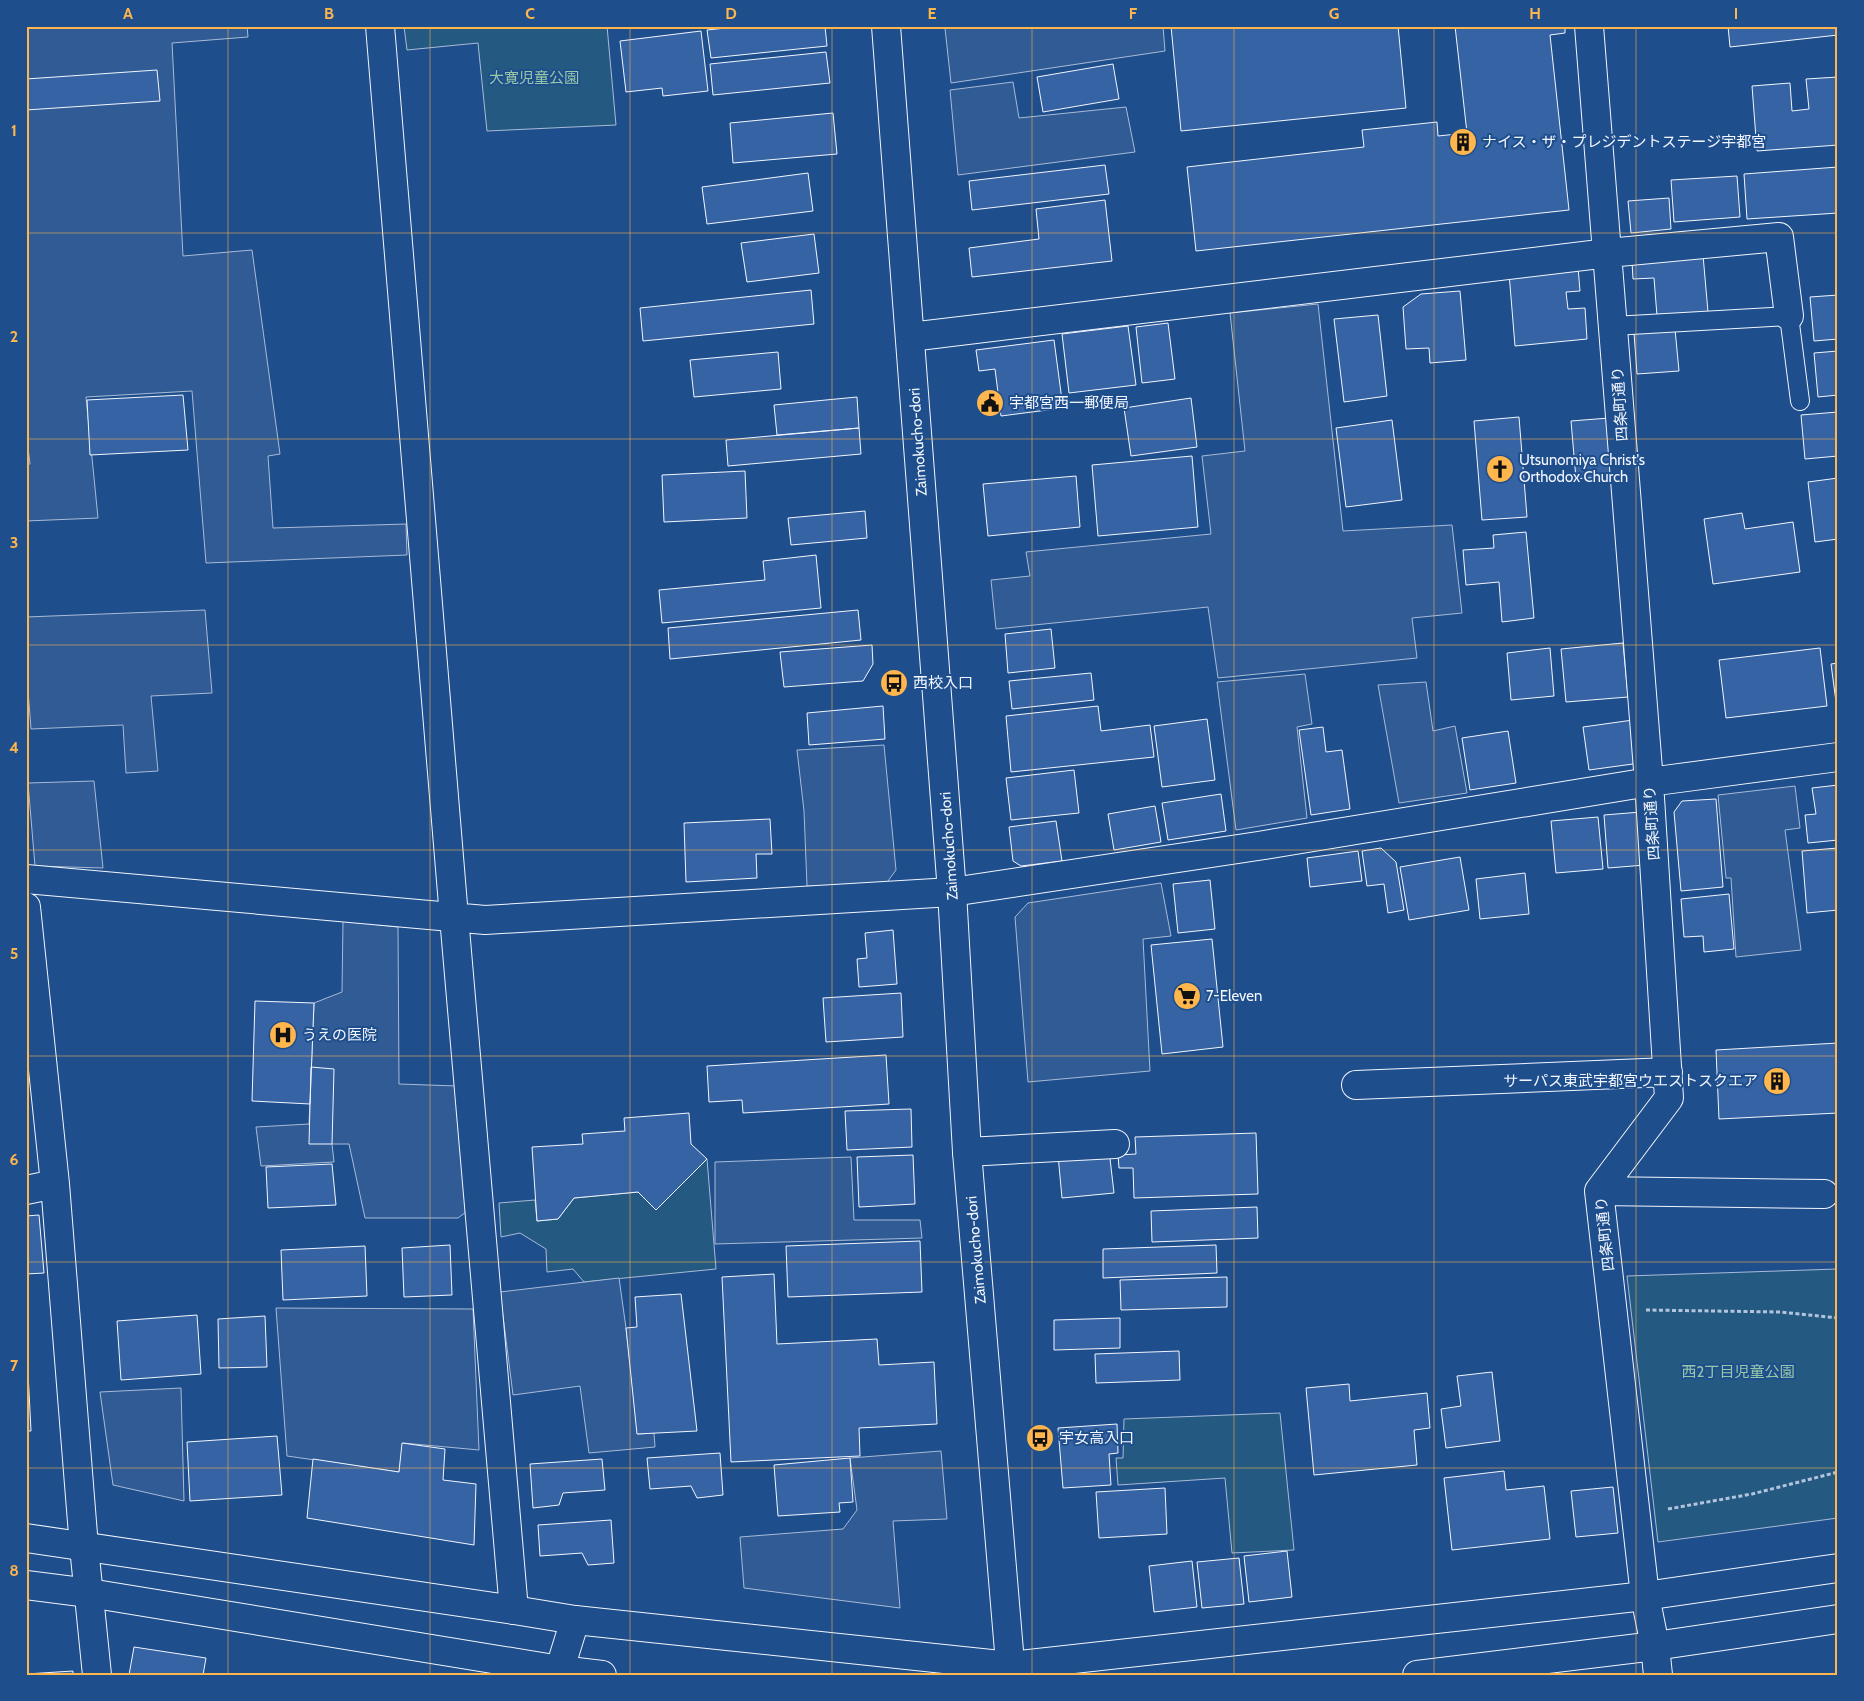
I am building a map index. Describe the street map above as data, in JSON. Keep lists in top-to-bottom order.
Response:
{
  "streets": {
    "street": ["四条町通り", "Zaimokucho-dori"]
  },
  "parks": ["大寛児童公園", "西2丁目児童公園"],
  "places": {
    "building": ["ナイス・ザ・プレジデントステージ宇都宮", "サーパス東武宇都宮ウエストスクエア"],
    "public building": ["宇都宮西一郵便局"],
    "church": ["Utsunomiya Christ's Orthodox Church"],
    "bus stop": ["西校入口", "宇女高入口"],
    "supermarket": ["7-Eleven"],
    "hospital": ["うえの医院"]
  },
  "grid": {
    "columns": [
      "A",
      "B",
      "C",
      "D",
      "E",
      "F",
      "G",
      "H",
      "I"
    ],
    "rows": [
      "1",
      "2",
      "3",
      "4",
      "5",
      "6",
      "7",
      "8"
    ]
  }
}
